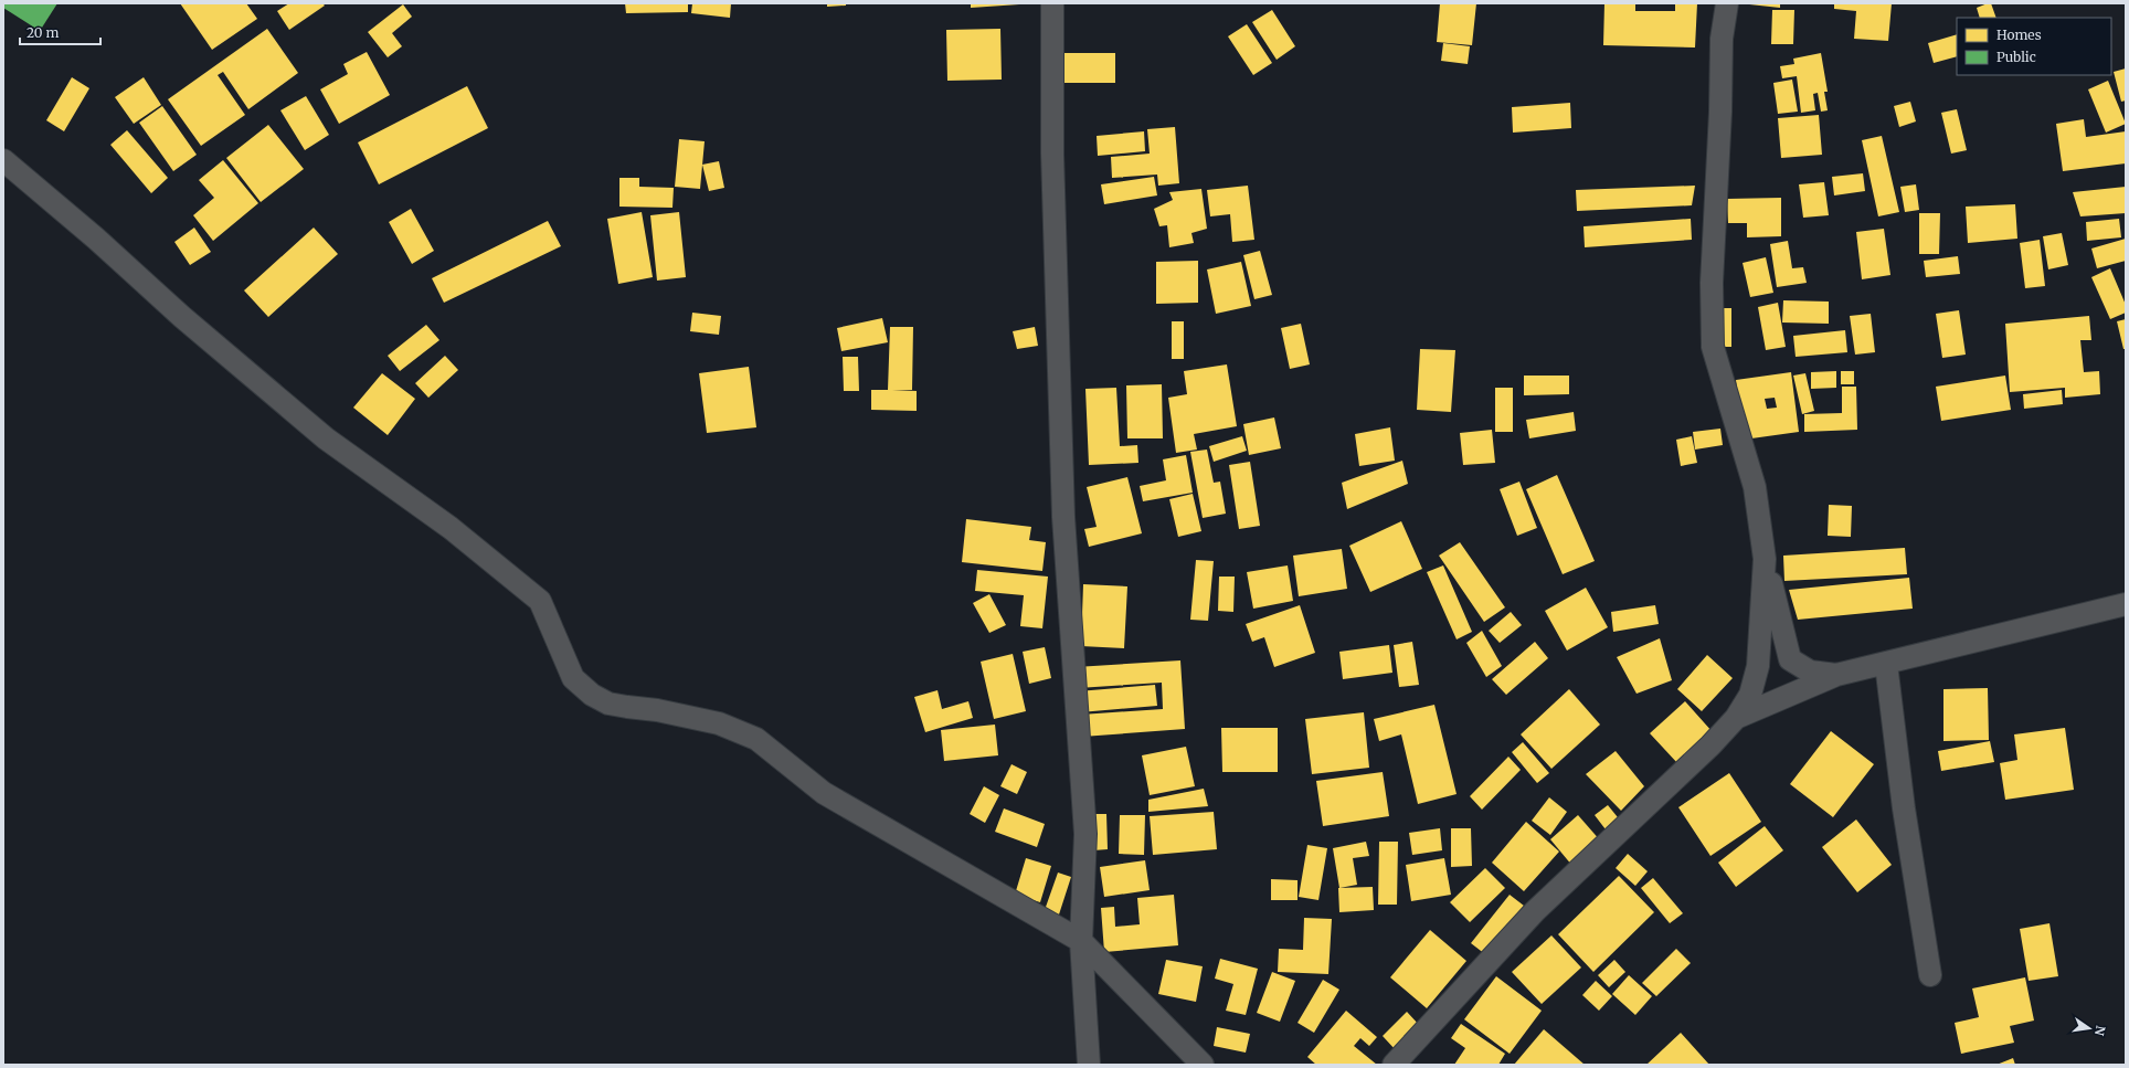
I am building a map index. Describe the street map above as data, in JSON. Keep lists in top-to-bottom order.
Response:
{
  "legend": ["Homes", "Public"],
  "scale_bar": "20 m",
  "north": "right"
}
